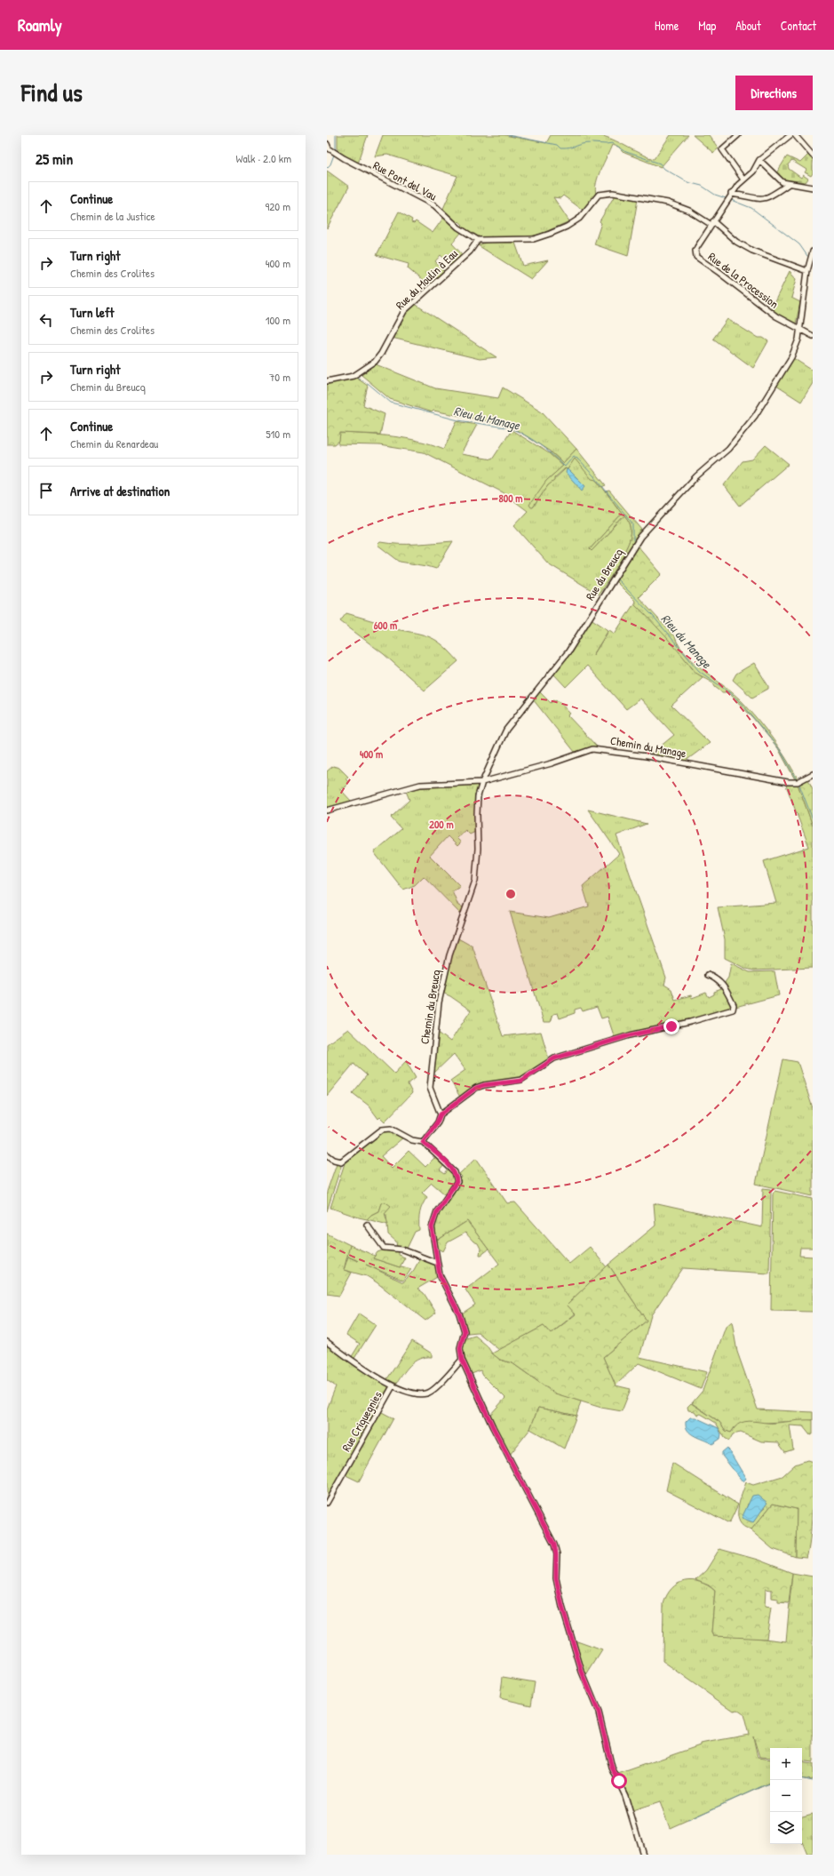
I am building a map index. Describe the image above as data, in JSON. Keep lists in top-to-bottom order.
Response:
{
  "streets": {
    "street": [
      "Rue Pont del Vau",
      "Rue du Moulin à Eau",
      "Rue de la Procession",
      "Rue du Breucq",
      "Chemin du Manage",
      "Chemin du Breucq",
      "Rue Criquegnies"
    ]
  },
  "crossings": [
    ["Rue Pont del Vau", "Rue du Moulin à Eau"],
    ["Rue de la Procession", "Rue du Breucq"],
    ["Rue du Breucq", "Chemin du Manage"],
    ["Rue du Breucq", "Chemin du Breucq"]
  ],
  "water": ["Rieu du Manage"],
  "page": {
    "header": "Roamly",
    "nav": [
      "Home",
      "Map",
      "About",
      "Contact"
    ],
    "title": "Find us",
    "buttons": "Directions",
    "heading": ["25 min", "Walk · 2.0 km"],
    "list": [
      ["Continue", "Chemin de la Justice", "920 m"],
      ["Turn right", "Chemin des Crolites", "400 m"],
      ["Turn left", "Chemin des Crolites", "100 m"],
      ["Turn right", "Chemin du Breucq", "70 m"],
      ["Continue", "Chemin du Renardeau", "510 m"],
      "Arrive at destination"
    ],
    "map_buttons": ["+", "−"]
  },
  "rings": [
    "800 m",
    "600 m",
    "400 m",
    "200 m"
  ]
}
